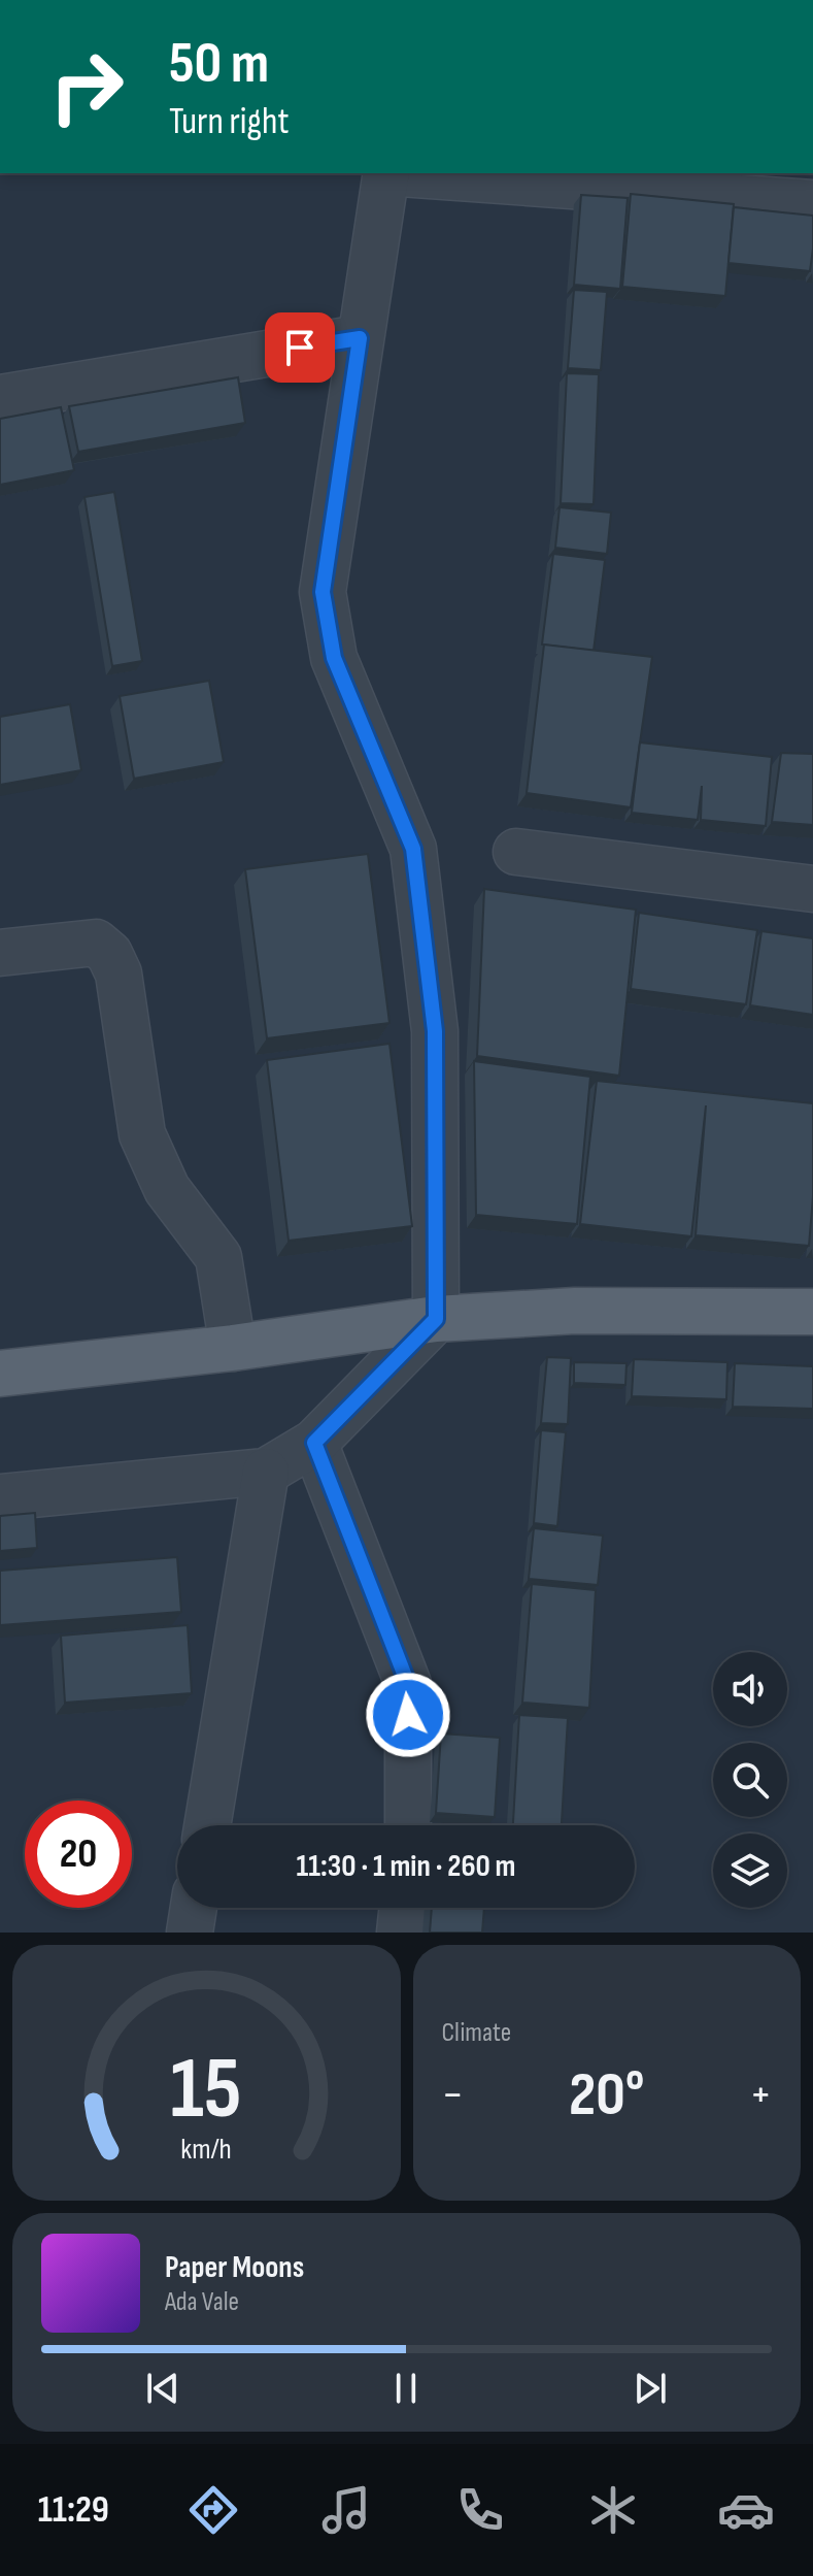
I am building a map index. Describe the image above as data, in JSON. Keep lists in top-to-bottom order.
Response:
{
  "page": {
    "turn": ["50 m", "Turn right"],
    "limit": "20",
    "trip": "11:30 · 1 min · 260 m",
    "tile": "Climate",
    "heat": ["−", "20°", "+"],
    "song": ["Paper Moons", "Ada Vale"],
    "tabs": "11:29",
    "gauge": ["15", "km/h"]
  }
}
